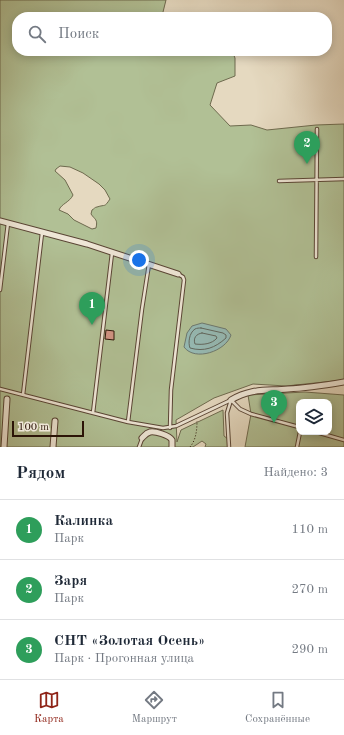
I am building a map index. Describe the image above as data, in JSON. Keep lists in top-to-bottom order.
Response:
{
  "scale_bar": "100 m",
  "page": {
    "search": "Поиск",
    "pins": ["2", "1", "3"],
    "scale": "100 m",
    "heading": ["Рядом", "Найдено: 3"],
    "list": [
      {
        "mark": "1",
        "name": "Калинка",
        "note": "Парк",
        "value": "110 m"
      },
      {
        "mark": "2",
        "name": "Заря",
        "note": "Парк",
        "value": "270 m"
      },
      {
        "mark": "3",
        "name": "СНТ «Золотая Осень»",
        "note": "Парк · Прогонная улица",
        "value": "290 m"
      }
    ],
    "nav": ["Карта", "Маршрут", "Сохранённые"]
  }
}
